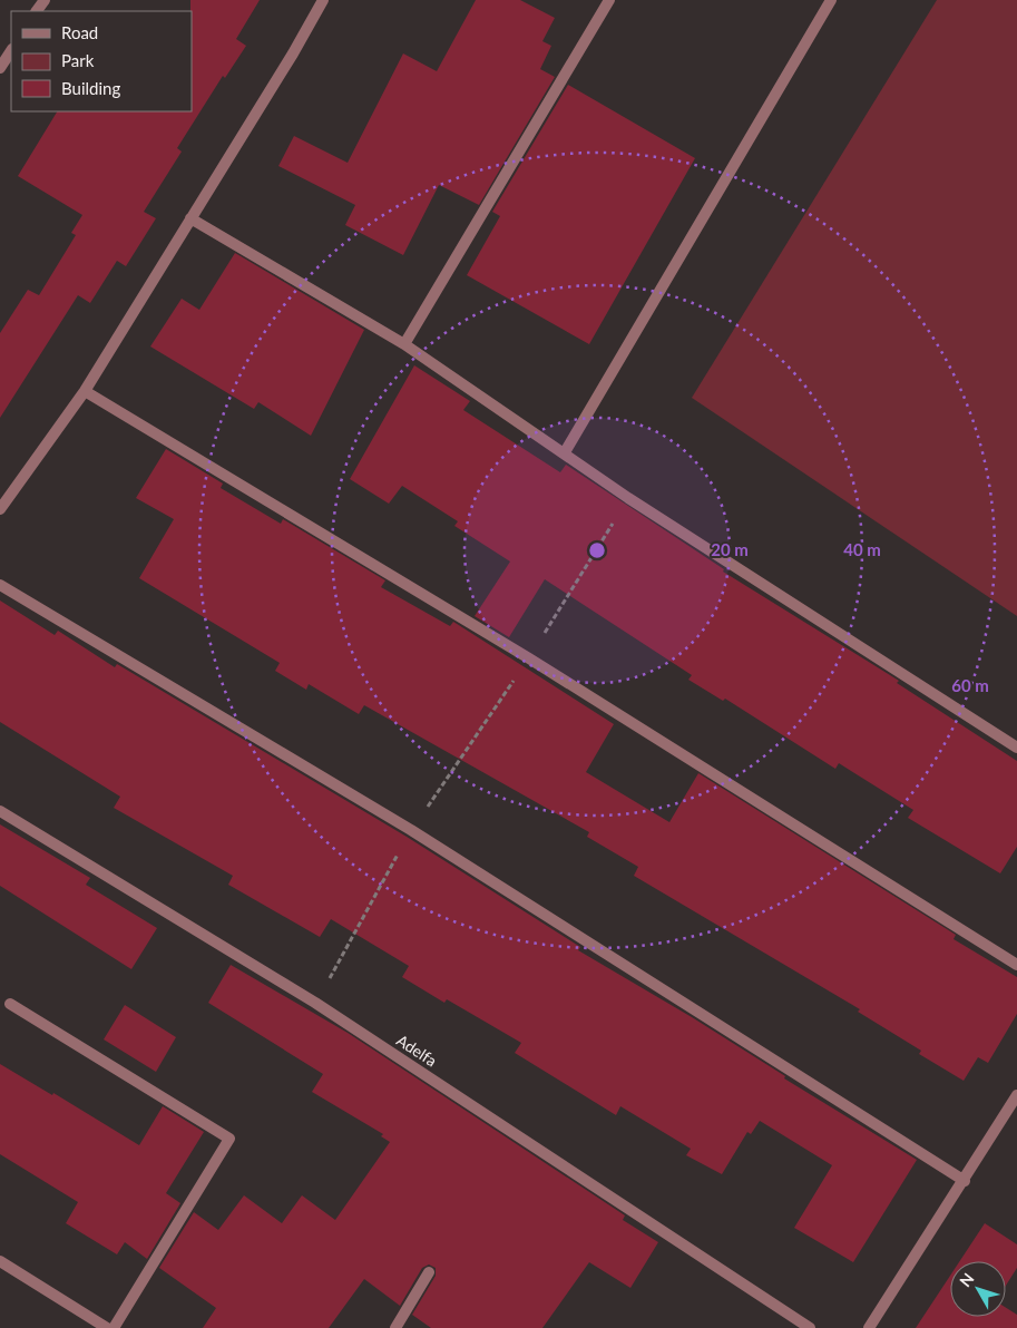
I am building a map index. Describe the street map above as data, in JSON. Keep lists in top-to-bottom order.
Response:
{
  "streets": {
    "street": ["Adelfa"]
  },
  "legend": ["Road", "Park", "Building"],
  "north": "top left",
  "rings": ["20 m", "40 m", "60 m"]
}
